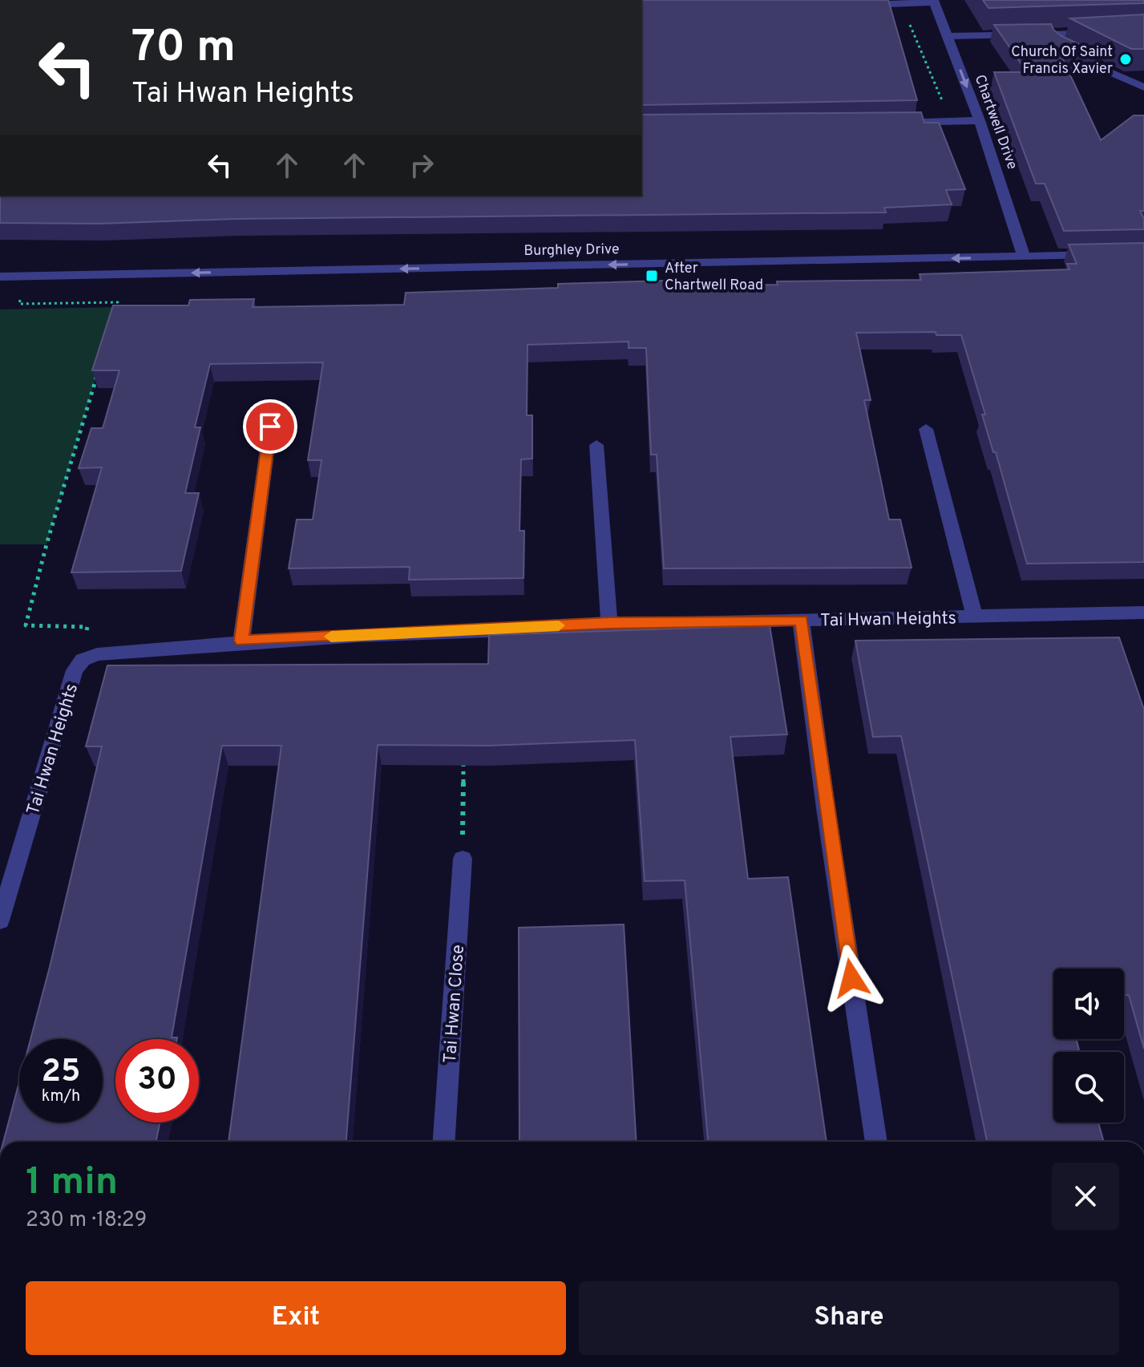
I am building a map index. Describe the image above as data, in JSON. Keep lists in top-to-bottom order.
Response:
{
  "streets": {
    "street": [
      "Chartwell Drive",
      "Burghley Drive",
      "Tai Hwan Heights",
      "Tai Hwan Close"
    ]
  },
  "crossings": [
    ["Chartwell Drive", "Burghley Drive"]
  ],
  "one_way": ["Burghley Drive"],
  "places": {
    "other": ["Church Of Saint Francis Xavier"],
    "transit": ["After Chartwell Road"]
  },
  "page": {
    "turn": ["70 m", "Tai Hwan Heights"],
    "speed": "25 km/h",
    "limit": "30",
    "heading": ["1 min", "230 m · 18:29"],
    "buttons": ["Exit", "Share"]
  }
}
